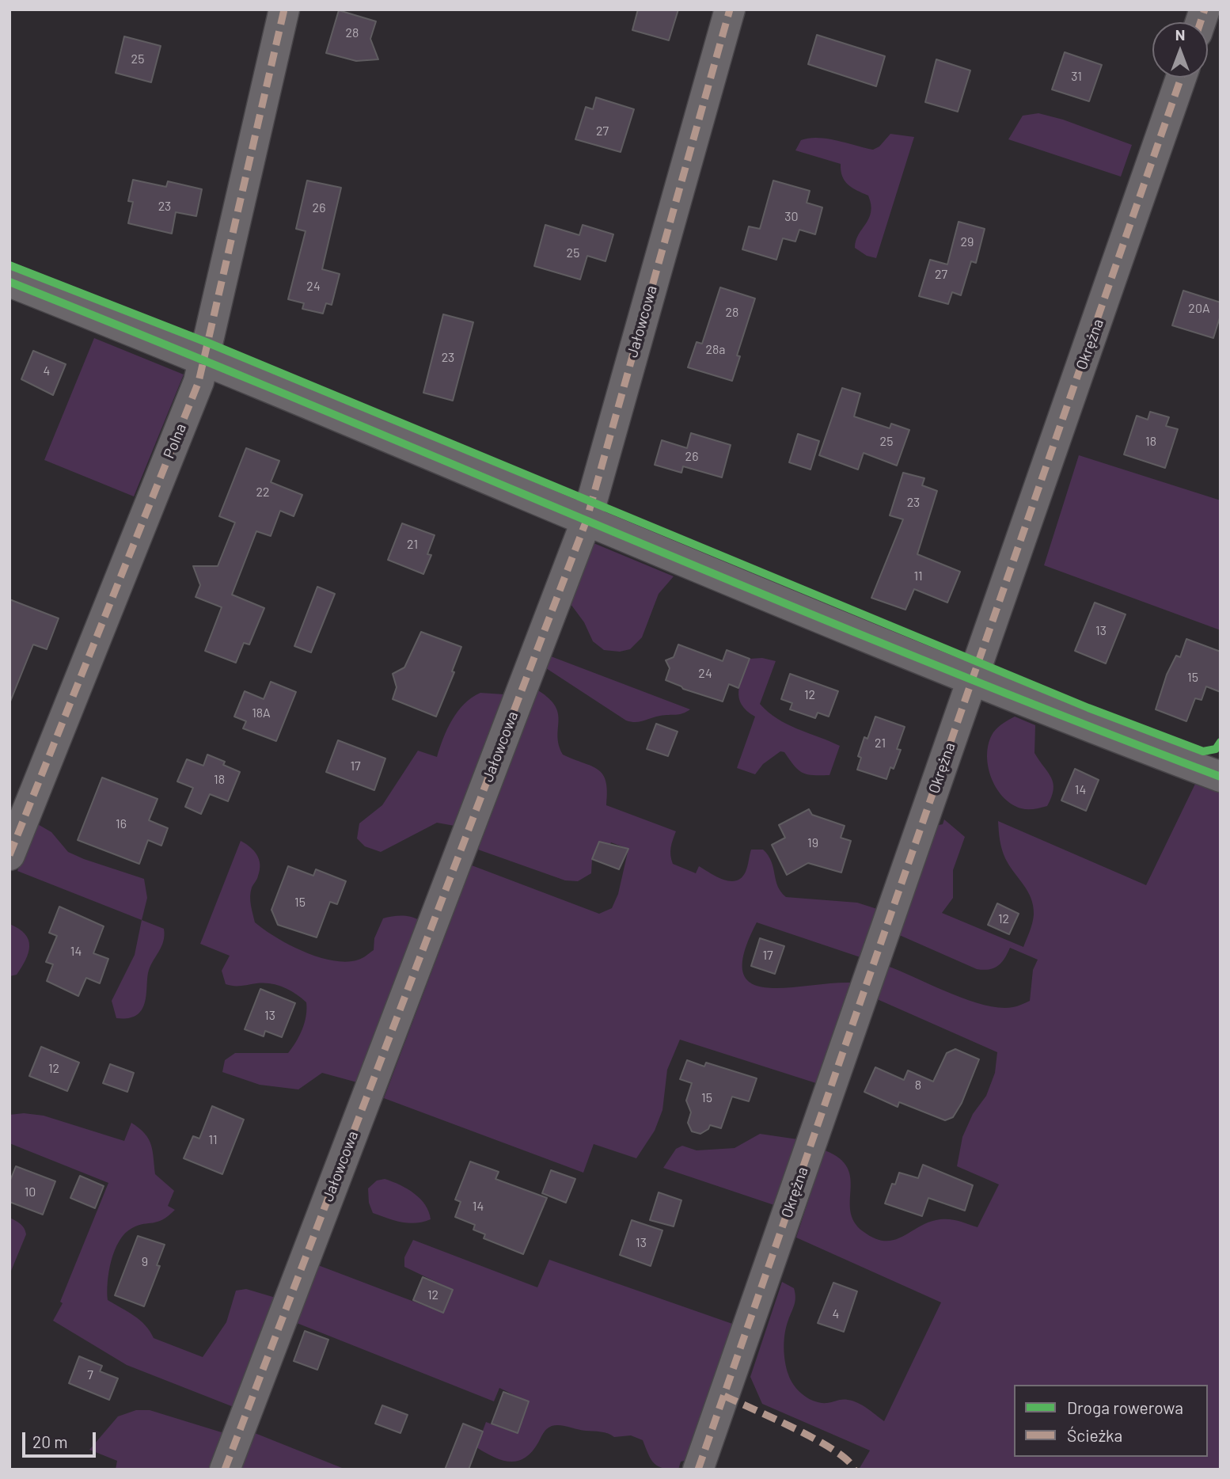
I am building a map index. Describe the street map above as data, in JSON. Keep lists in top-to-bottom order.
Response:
{
  "streets": {
    "street": ["Jałowcowa", "Okrężna", "Polna"]
  },
  "house_numbers": [
    "28",
    "25",
    "31",
    "27",
    "23",
    "26",
    "30",
    "29",
    "25",
    "27",
    "24",
    "20A",
    "28",
    "28a",
    "23",
    "4",
    "25",
    "18",
    "26",
    "22",
    "23",
    "21",
    "11",
    "13",
    "24",
    "15",
    "12",
    "18A",
    "21",
    "17",
    "18",
    "14",
    "16",
    "19",
    "15",
    "12",
    "14",
    "17",
    "13",
    "12",
    "8",
    "15",
    "11",
    "10",
    "14",
    "13",
    "9",
    "12",
    "4",
    "7"
  ],
  "legend": ["Droga rowerowa", "Ścieżka"],
  "scale_bar": "20 m",
  "north": "top"
}
